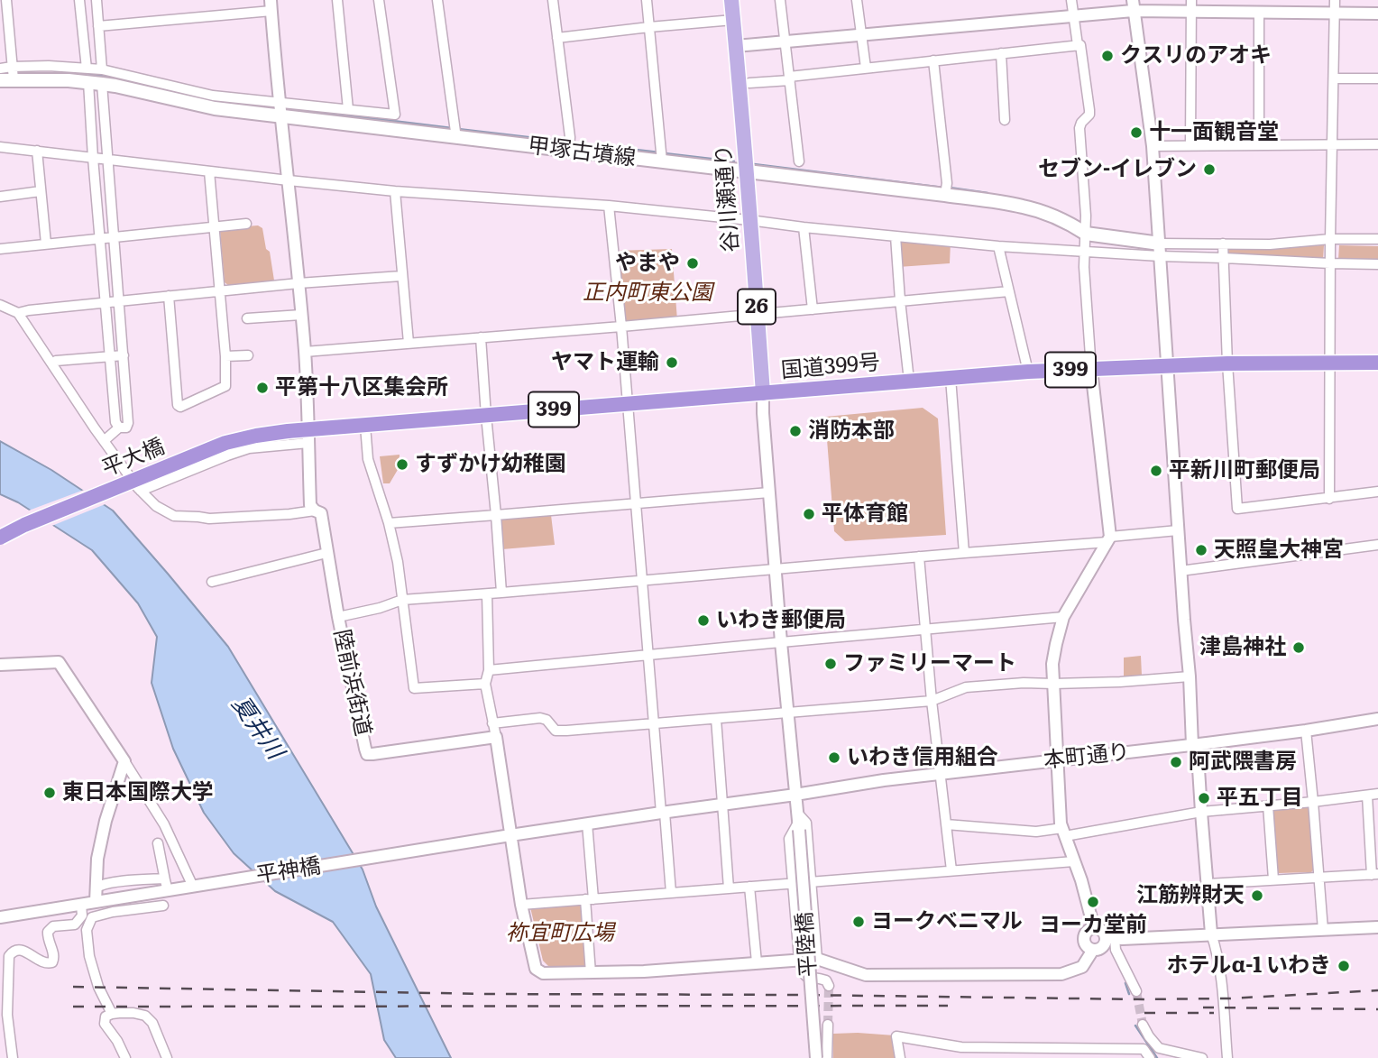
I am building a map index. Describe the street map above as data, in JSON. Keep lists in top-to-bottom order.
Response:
{
  "streets": {
    "highway": ["国道399号", "399", "平大橋"],
    "main road": ["甲塚古墳線", "谷川瀬通り", "26"],
    "street": [
      "陸前浜街道",
      "本町通り",
      "平神橋",
      "平陸橋"
    ]
  },
  "crossings": [
    ["甲塚古墳線", "谷川瀬通り"],
    ["谷川瀬通り", "国道399号"],
    ["谷川瀬通り", "平陸橋"],
    ["国道399号", "平大橋"],
    ["国道399号", "平陸橋"],
    ["本町通り", "平陸橋"]
  ],
  "water": ["夏井川"],
  "parks": ["正内町東公園", "祢宜町広場"],
  "places": [
    "クスリのアオキ",
    "十一面観音堂",
    "セブン-イレブン",
    "やまや",
    "ヤマト運輸",
    "平第十八区集会所",
    "消防本部",
    "すずかけ幼稚園",
    "平新川町郵便局",
    "平体育館",
    "天照皇大神宮",
    "いわき郵便局",
    "津島神社",
    "ファミリーマート",
    "いわき信用組合",
    "阿武隈書房",
    "東日本国際大学",
    "平五丁目",
    "江筋辨財天",
    "ヨーカ堂前",
    "ヨークベニマル",
    "ホテルα-1 いわき"
  ]
}
